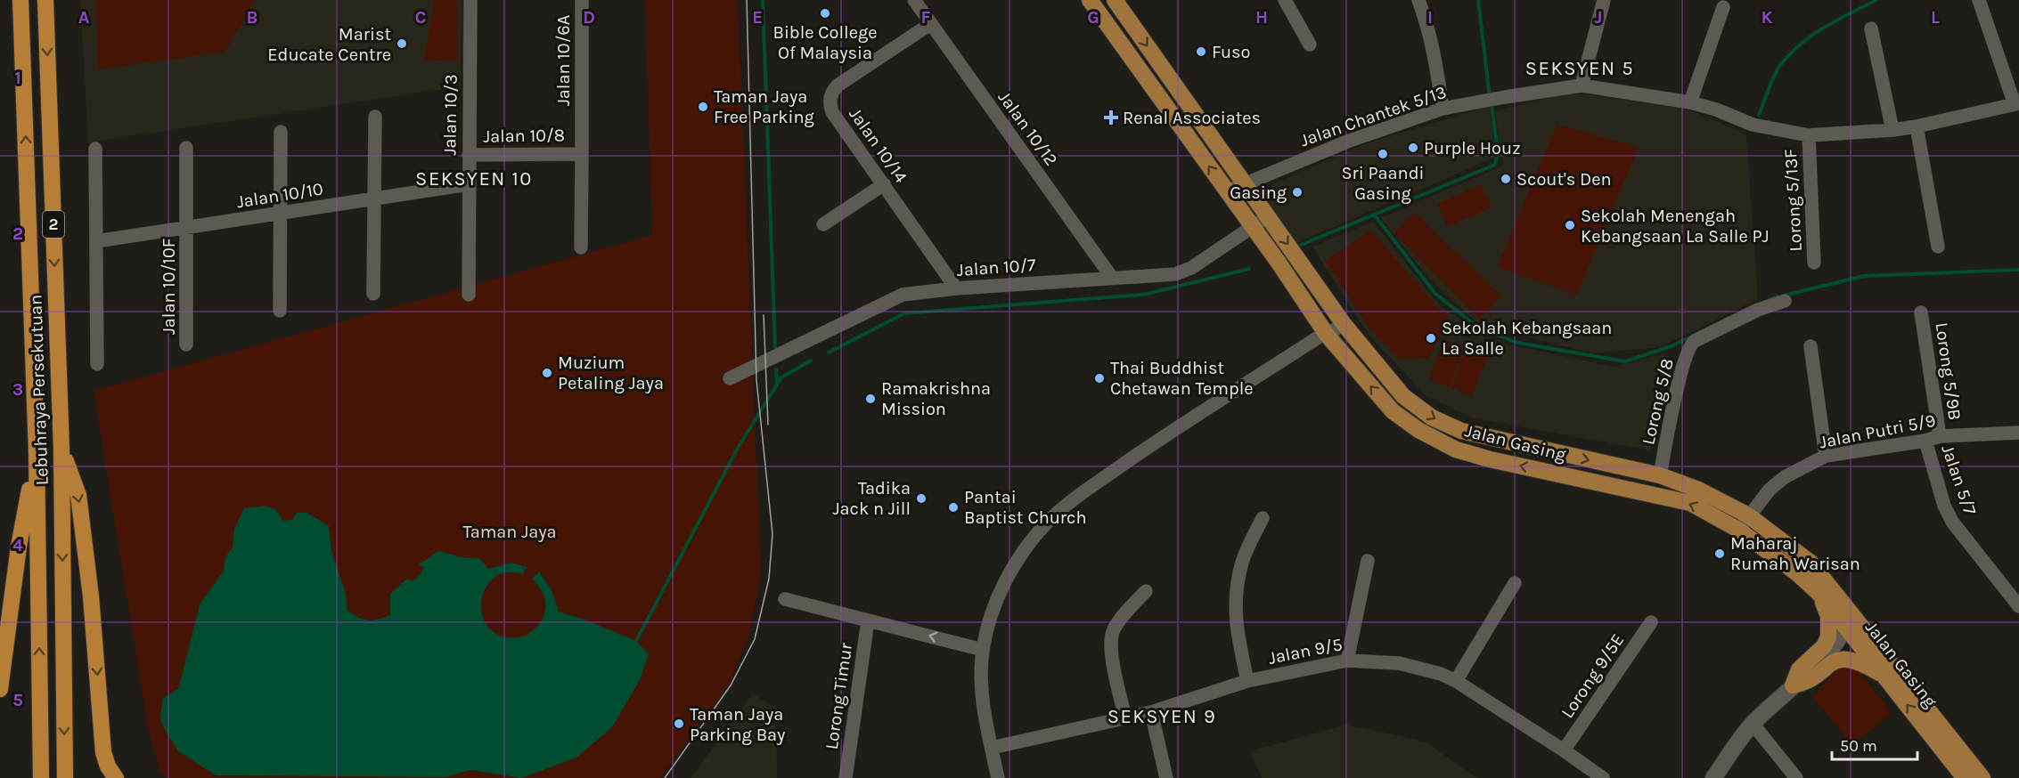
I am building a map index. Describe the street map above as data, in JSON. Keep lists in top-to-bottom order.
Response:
{
  "streets": {
    "highway": ["2", "Lebuhraya Persekutuan"],
    "main road": ["Jalan Gasing"],
    "street": [
      "Jalan 10/6A",
      "Jalan 10/3",
      "Jalan Chantek 5/13",
      "Jalan 10/12",
      "Jalan 10/8",
      "Jalan 10/14",
      "Jalan 10/10",
      "Lorong 5/13F",
      "Jalan 10/7",
      "Jalan 10/10F",
      "Lorong 5/9B",
      "Lorong 5/8",
      "Jalan Putri 5/9",
      "Jalan 5/7",
      "Jalan 9/5",
      "Lorong 9/5E",
      "Lorong Timur"
    ]
  },
  "crossings": [
    ["Jalan 10/6A", "Jalan 10/8"],
    ["Jalan 10/3", "Jalan 10/8"],
    ["Jalan 10/3", "Jalan 10/10"],
    ["Jalan Chantek 5/13", "Lorong 5/13F"],
    ["Jalan Chantek 5/13", "Jalan Gasing"],
    ["Jalan 10/12", "Jalan 10/14"],
    ["Jalan 10/12", "Jalan 10/7"],
    ["Jalan 10/14", "Jalan 10/7"],
    ["Jalan 10/10", "Jalan 10/10F"],
    ["Jalan 10/7", "Jalan Gasing"],
    ["Lorong 5/9B", "Jalan Putri 5/9"],
    ["Lorong 5/8", "Jalan Gasing"],
    ["Jalan Putri 5/9", "Jalan Gasing"],
    ["Jalan Putri 5/9", "Jalan 5/7"],
    ["Jalan 9/5", "Lorong 9/5E"]
  ],
  "districts": ["SEKSYEN 5", "SEKSYEN 10", "SEKSYEN 9"],
  "parks": ["Taman Jaya"],
  "places": {
    "other": [
      "Bible College Of Malaysia",
      "Marist Educate Centre",
      "Fuso",
      "Taman Jaya Free Parking",
      "Purple Houz",
      "Sri Paandi Gasing",
      "Scout's Den",
      "Gasing",
      "Sekolah Menengah Kebangsaan La Salle PJ",
      "Sekolah Kebangsaan La Salle",
      "Muzium Petaling Jaya",
      "Thai Buddhist Chetawan Temple",
      "Ramakrishna Mission",
      "Tadika Jack n Jill",
      "Pantai Baptist Church",
      "Maharaj Rumah Warisan",
      "Taman Jaya Parking Bay"
    ],
    "health": ["Renal Associates"]
  },
  "scale_bar": "50 m",
  "grid": {
    "columns": [
      "A",
      "B",
      "C",
      "D",
      "E",
      "F",
      "G",
      "H",
      "I",
      "J",
      "K",
      "L"
    ],
    "rows": [
      "1",
      "2",
      "3",
      "4",
      "5"
    ]
  }
}
